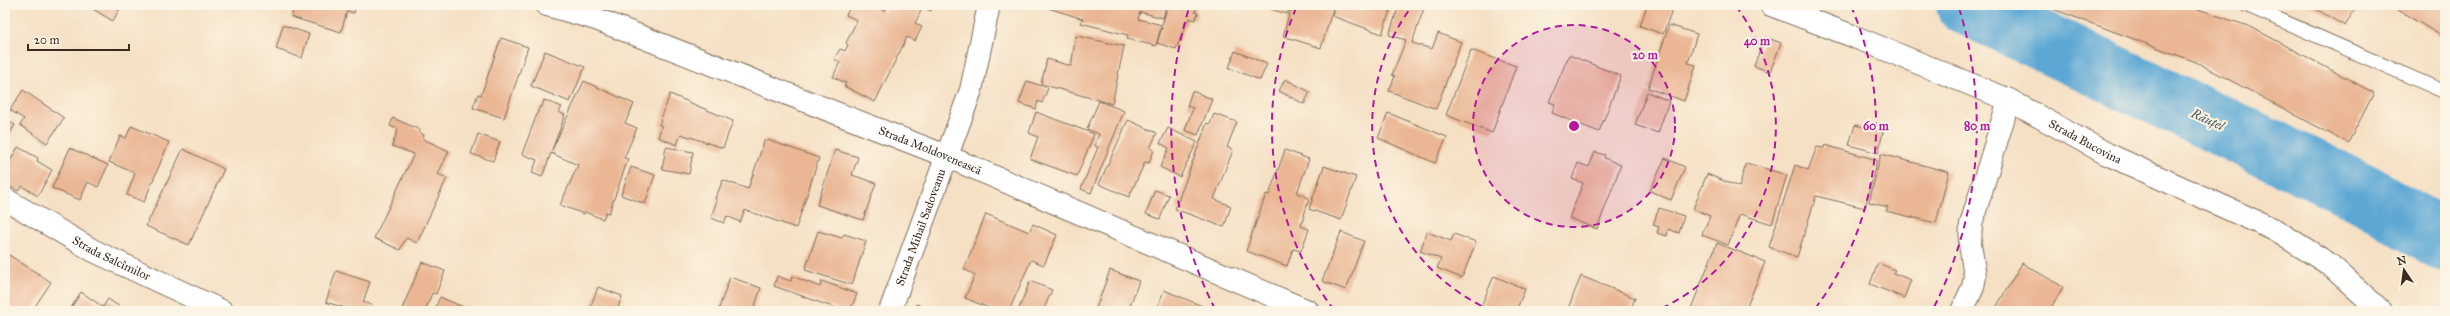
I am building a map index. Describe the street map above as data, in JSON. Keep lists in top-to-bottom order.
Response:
{
  "streets": {
    "street": [
      "Strada Bucovina",
      "Strada Moldovenească",
      "Strada Mihail Sadoveanu",
      "Strada Salcîmilor"
    ]
  },
  "crossings": [
    ["Strada Moldovenească", "Strada Mihail Sadoveanu"]
  ],
  "water": ["Răuțel"],
  "scale_bar": "20 m",
  "north": "top",
  "rings": [
    "40 m",
    "20 m",
    "60 m",
    "80 m"
  ]
}
